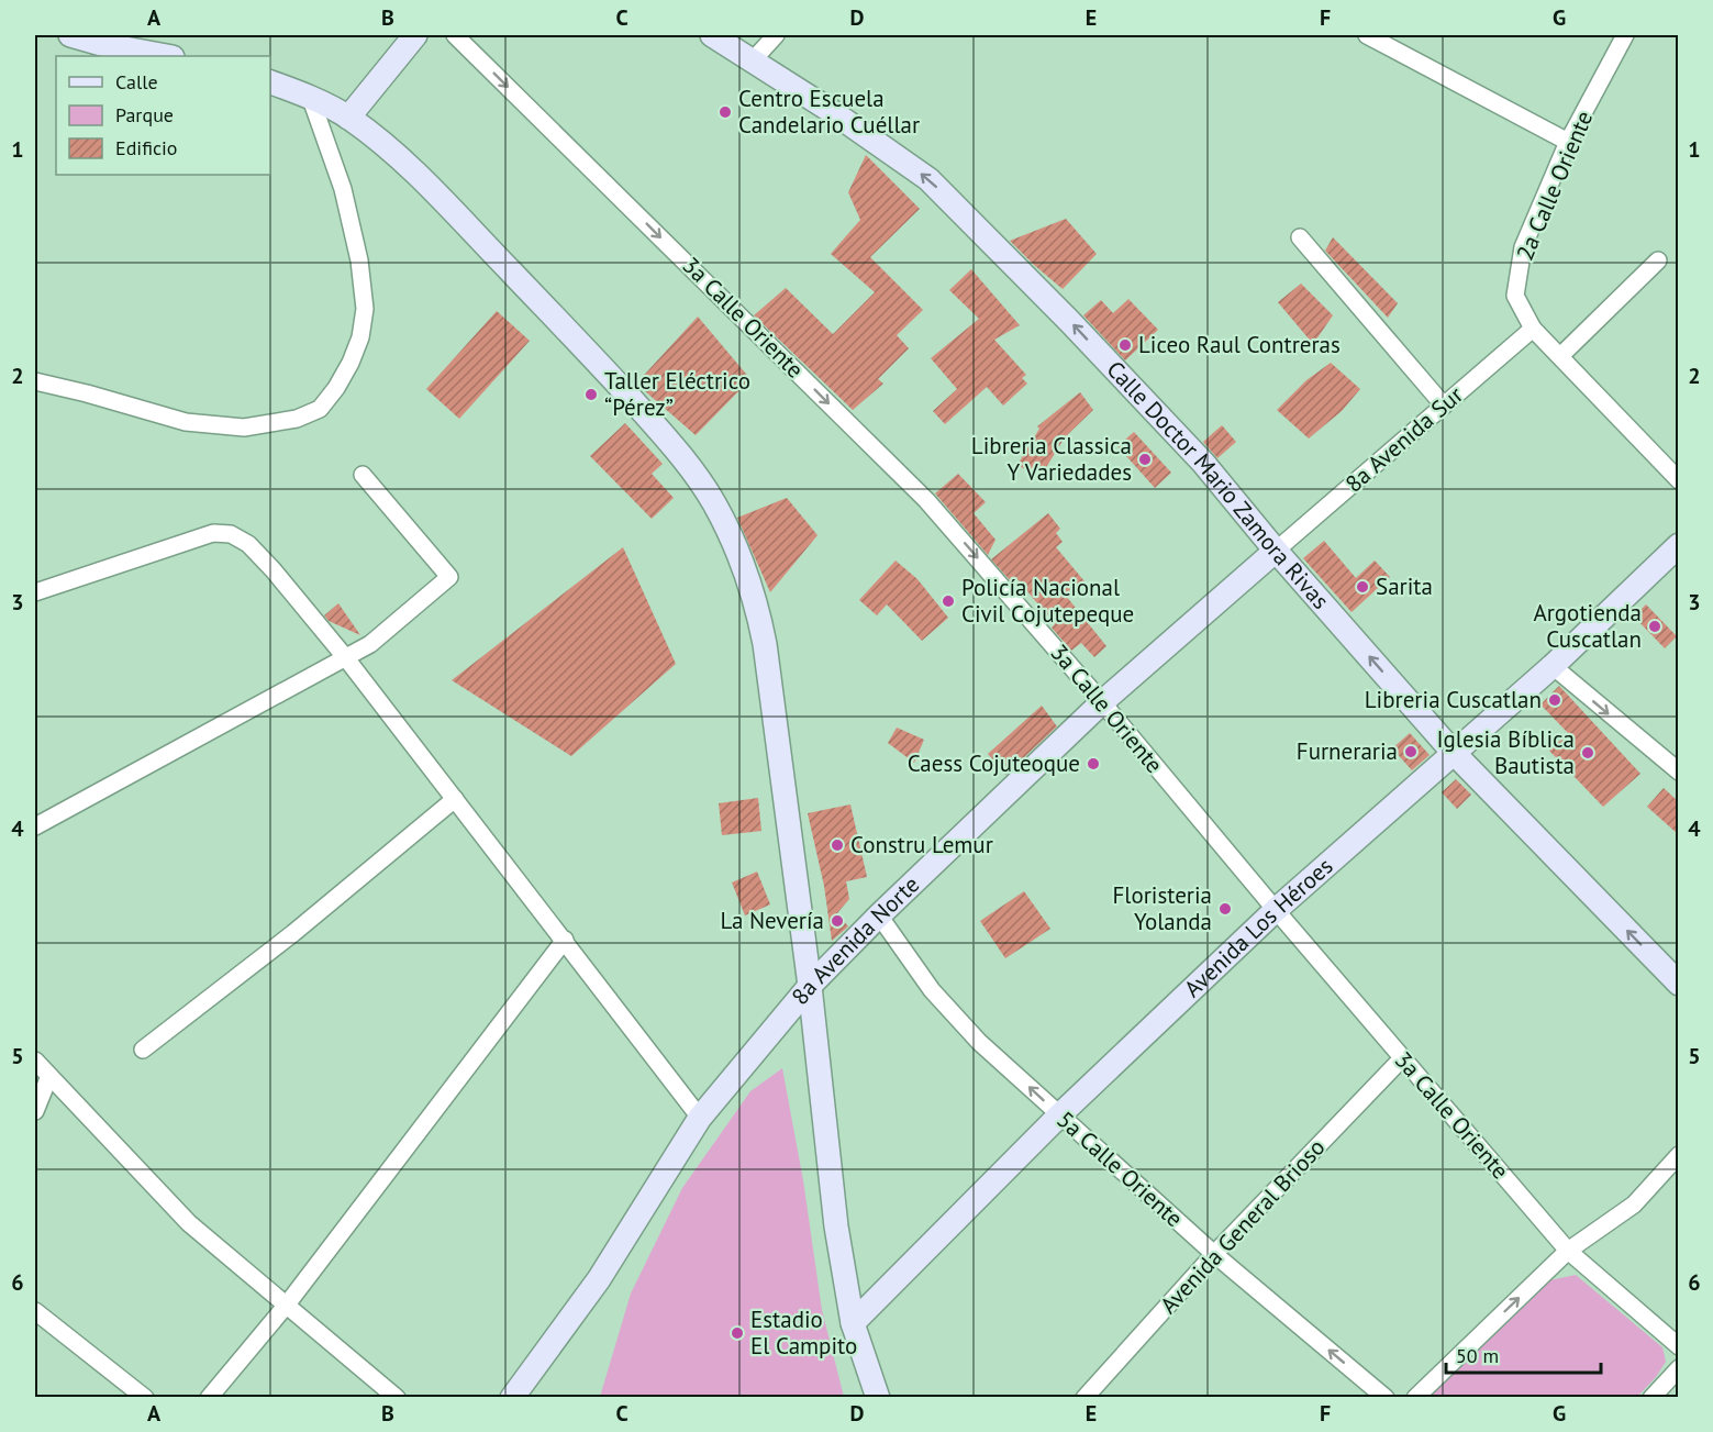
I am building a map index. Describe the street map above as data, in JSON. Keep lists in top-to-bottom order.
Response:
{
  "streets": {
    "main road": ["Calle Doctor Mario Zamora Rivas", "Avenida Los Héroes", "8a Avenida Norte"],
    "street": [
      "2a Calle Oriente",
      "3a Calle Oriente",
      "8a Avenida Sur",
      "5a Calle Oriente",
      "Avenida General Brioso"
    ]
  },
  "crossings": [
    ["2a Calle Oriente", "8a Avenida Sur"],
    ["3a Calle Oriente", "Avenida Los Héroes"],
    ["3a Calle Oriente", "8a Avenida Norte"],
    ["3a Calle Oriente", "Avenida General Brioso"],
    ["8a Avenida Sur", "Calle Doctor Mario Zamora Rivas"],
    ["8a Avenida Sur", "8a Avenida Norte"],
    ["Calle Doctor Mario Zamora Rivas", "Avenida Los Héroes"],
    ["Calle Doctor Mario Zamora Rivas", "8a Avenida Norte"],
    ["Avenida Los Héroes", "5a Calle Oriente"],
    ["8a Avenida Norte", "5a Calle Oriente"],
    ["5a Calle Oriente", "Avenida General Brioso"]
  ],
  "one_way": ["3a Calle Oriente", "Calle Doctor Mario Zamora Rivas", "5a Calle Oriente"],
  "places": [
    "Centro Escuela Candelario Cuéllar",
    "Liceo Raul Contreras",
    "Taller Eléctrico “Pérez”",
    "Libreria Classica Y Variedades",
    "Sarita",
    "Policía Nacional Civil Cojutepeque",
    "Argotienda Cuscatlan",
    "Libreria Cuscatlan",
    "Furneraria",
    "Iglesia Bíblica Bautista",
    "Caess Cojuteoque",
    "Constru Lemur",
    "Floristeria Yolanda",
    "La Nevería",
    "Estadio El Campito"
  ],
  "legend": ["Calle", "Parque", "Edificio"],
  "scale_bar": "50 m",
  "grid": {
    "columns": [
      "A",
      "B",
      "C",
      "D",
      "E",
      "F",
      "G"
    ],
    "rows": [
      "1",
      "2",
      "3",
      "4",
      "5",
      "6"
    ]
  }
}
